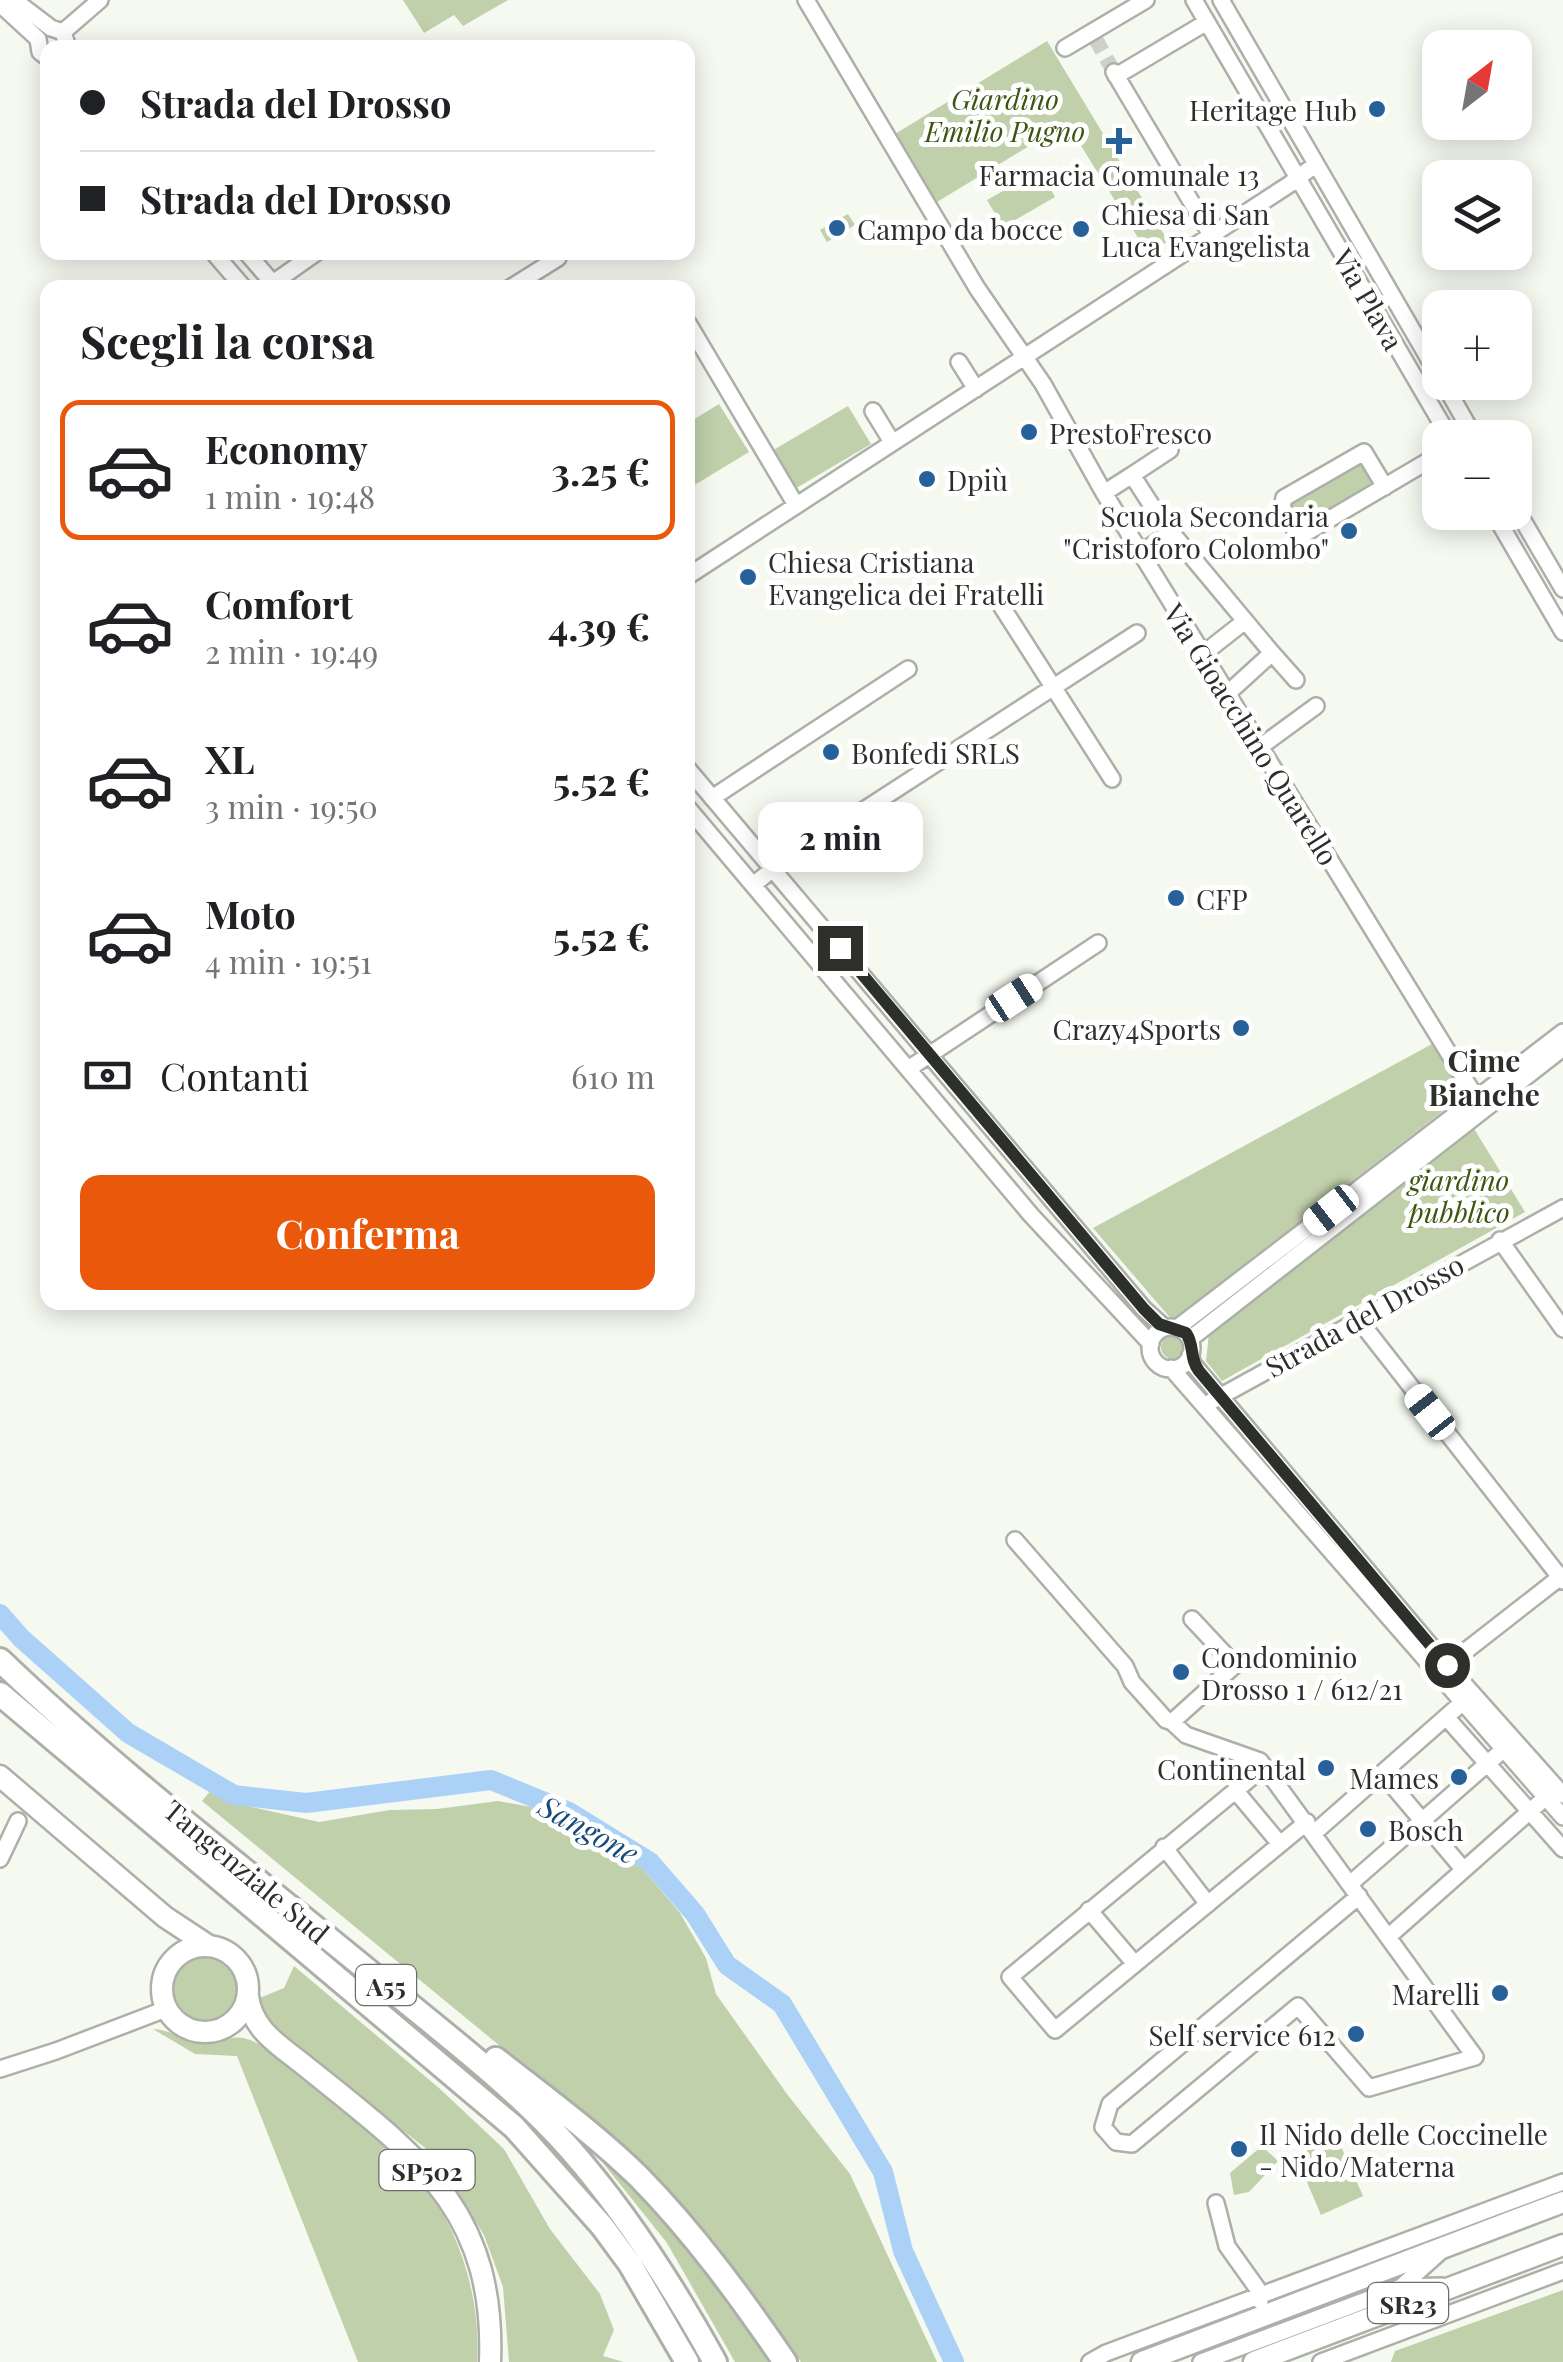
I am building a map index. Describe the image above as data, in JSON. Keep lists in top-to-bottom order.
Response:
{
  "streets": {
    "highway": ["Tangenziale Sud", "A55"],
    "main road": ["SP502", "SR23"],
    "street": ["Via Plava", "Via Gioacchino Quarello", "Strada del Drosso"]
  },
  "districts": ["Cime Bianche"],
  "water": ["Sangone"],
  "parks": ["Giardino Emilio Pugno", "giardino pubblico"],
  "places": {
    "other": [
      "Heritage Hub",
      "Campo da bocce",
      "Chiesa di San Luca Evangelista",
      "PrestoFresco",
      "Dpiù",
      "Scuola Secondaria \"Cristoforo Colombo\"",
      "Chiesa Cristiana Evangelica dei Fratelli",
      "Bonfedi SRLS",
      "CFP",
      "Crazy4Sports",
      "Condominio Drosso 1 / 612/21",
      "Continental",
      "Mames",
      "Bosch",
      "Marelli",
      "Self service 612",
      "Il Nido delle Coccinelle - Nido/Materna"
    ],
    "health": ["Farmacia Comunale 13"]
  },
  "north": "top right",
  "page": {
    "map_buttons": ["+", "−"],
    "banner": ["Strada del Drosso", "Strada del Drosso"],
    "heading": "Scegli la corsa",
    "list": [
      {
        "name": "Economy",
        "note": "1 min · 19:48",
        "value": "3.25 €"
      },
      {
        "name": "Comfort",
        "note": "2 min · 19:49",
        "value": "4.39 €"
      },
      {
        "name": "XL",
        "note": "3 min · 19:50",
        "value": "5.52 €"
      },
      {
        "name": "Moto",
        "note": "4 min · 19:51",
        "value": "5.52 €"
      }
    ],
    "bubble": "2 min",
    "pay": ["Contanti", "610 m"],
    "buttons": "Conferma"
  }
}
